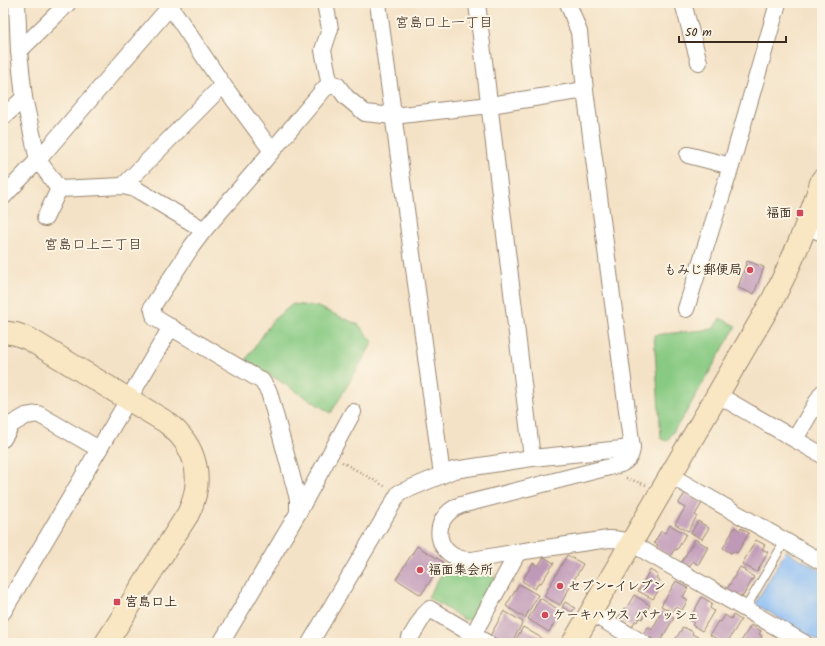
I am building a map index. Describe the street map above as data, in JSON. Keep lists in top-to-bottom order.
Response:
{
  "districts": ["宮島口上一丁目", "宮島口上二丁目"],
  "places": {
    "transit": ["福面", "宮島口上"],
    "other": [
      "もみじ郵便局",
      "福面集会所",
      "セブン-イレブン",
      "ケーキハウス パナッシェ"
    ]
  },
  "scale_bar": "50 m"
}
